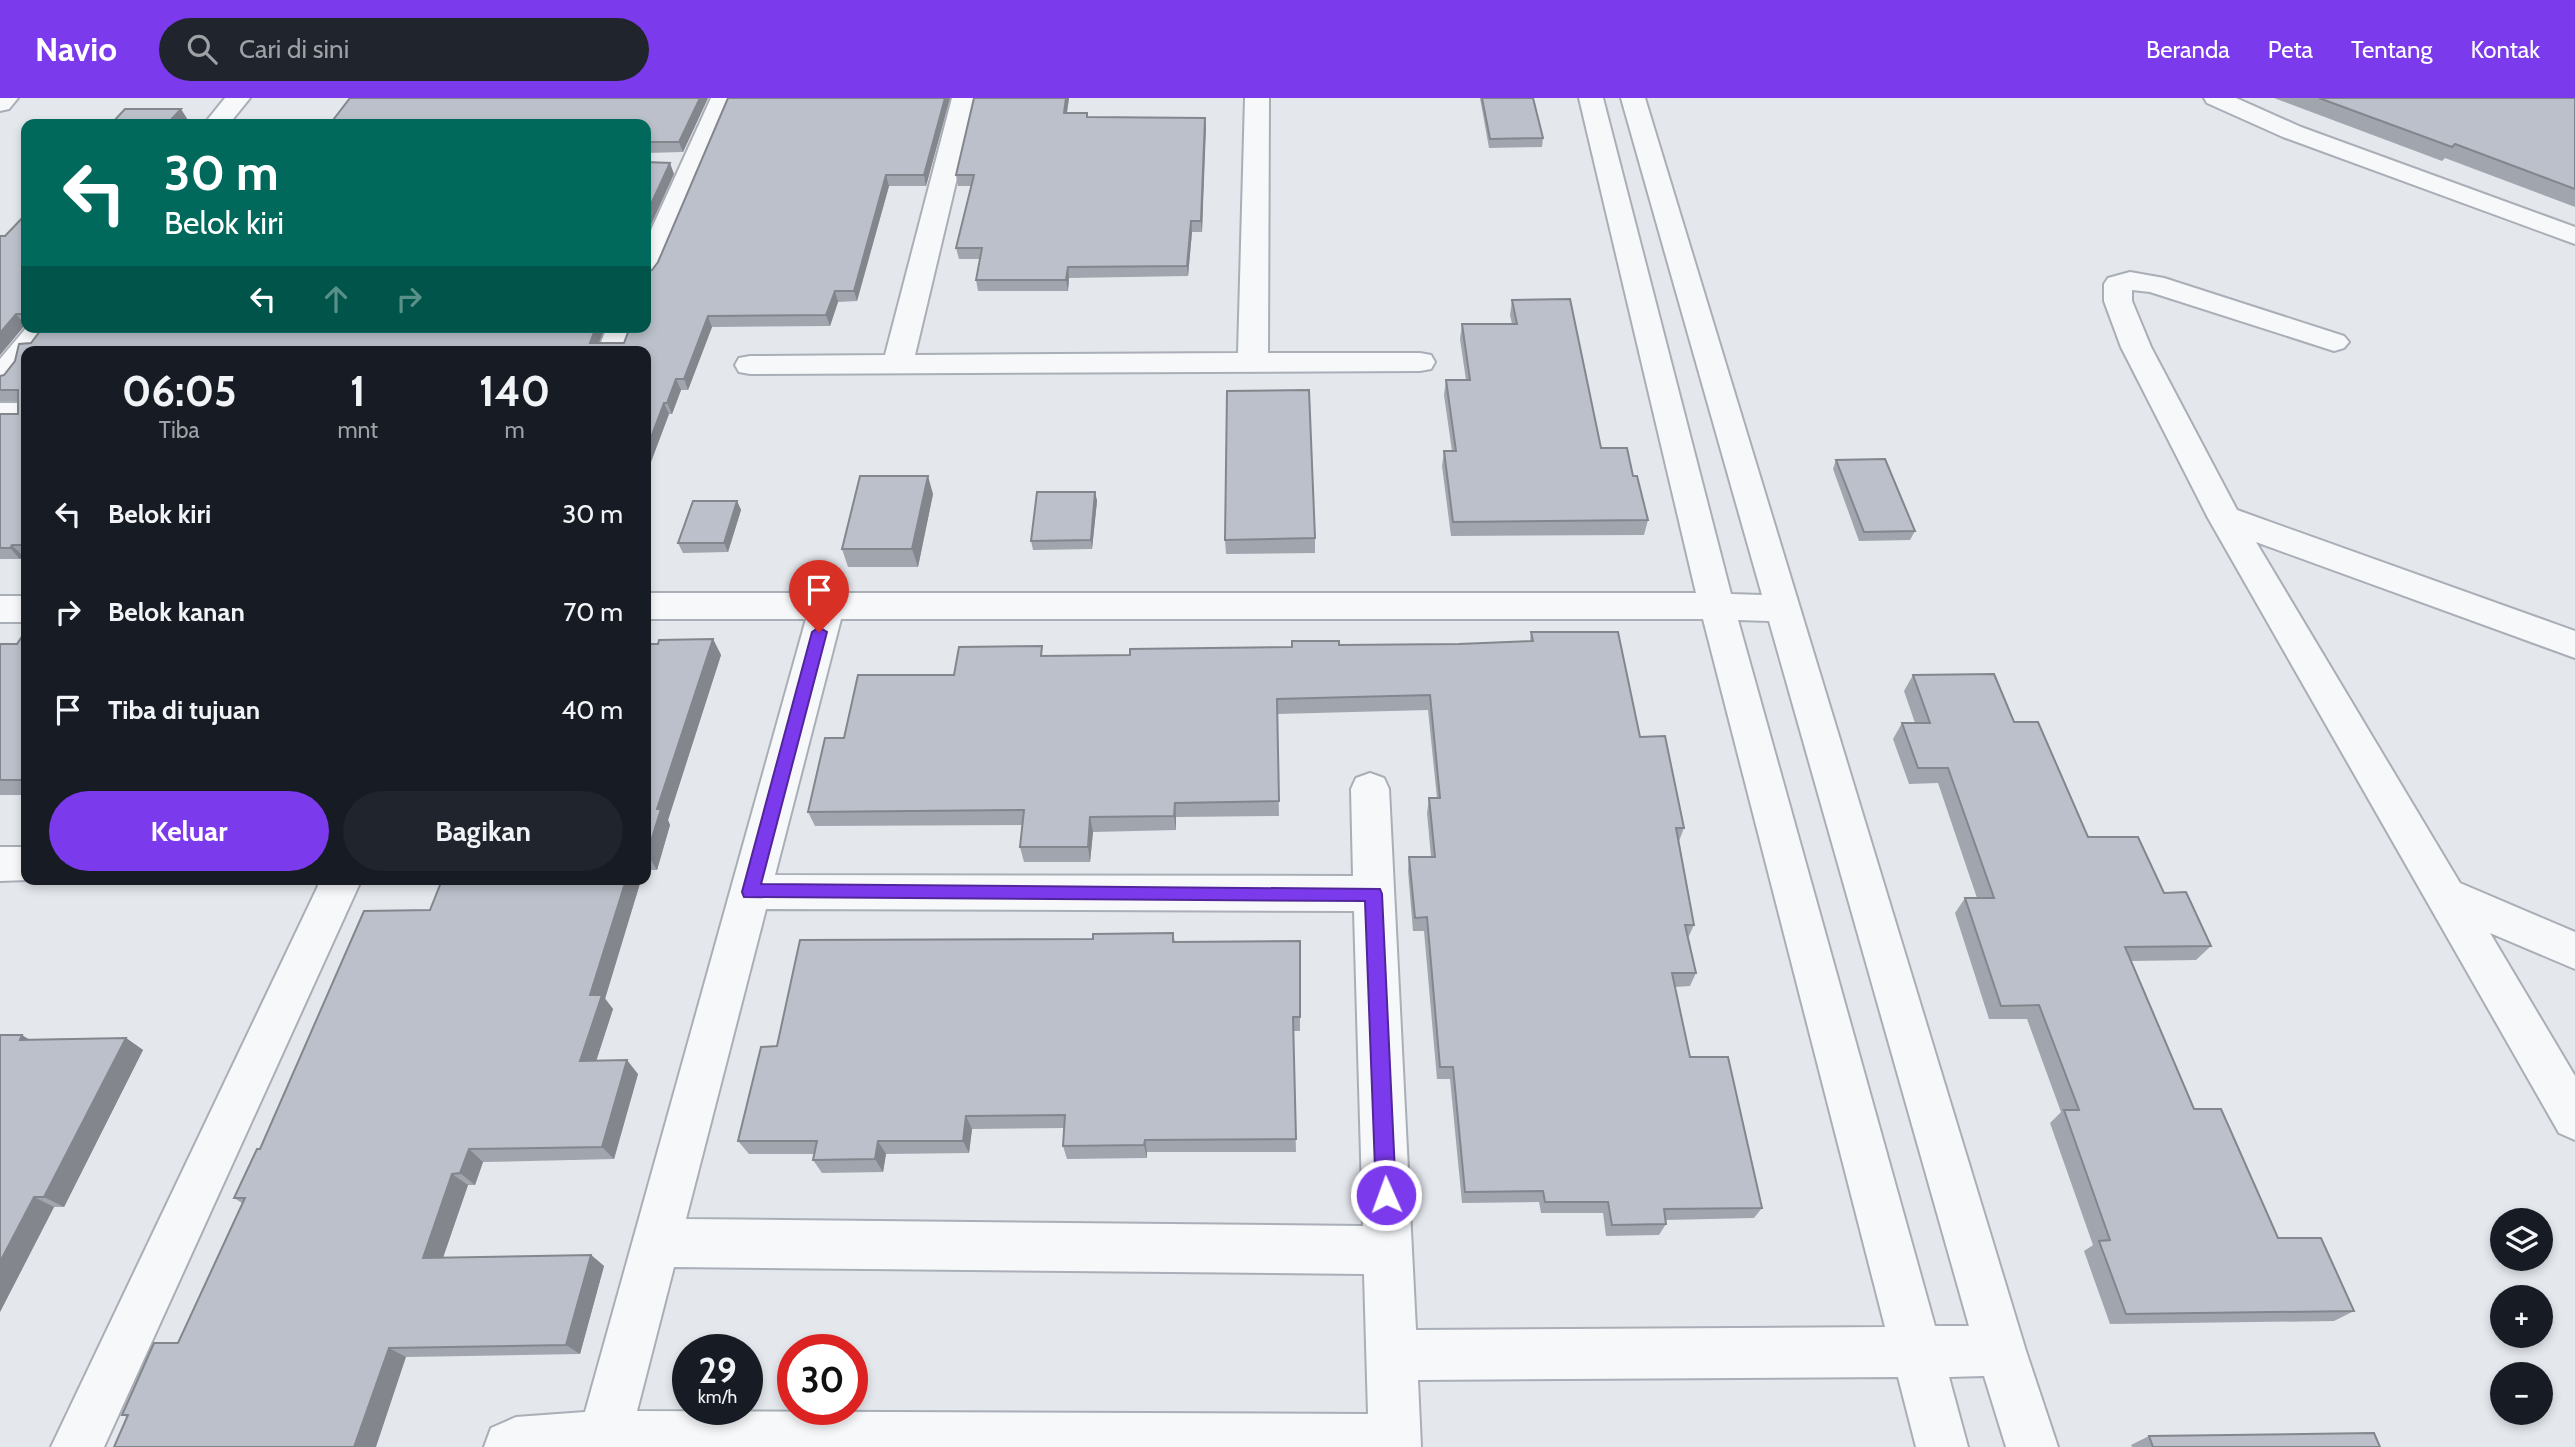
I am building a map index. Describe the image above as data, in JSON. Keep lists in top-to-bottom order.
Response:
{
  "page": {
    "header": "Navio",
    "search": "Cari di sini",
    "nav": [
      "Beranda",
      "Peta",
      "Tentang",
      "Kontak"
    ],
    "turn": ["30 m", "Belok kiri"],
    "eta": [
      "06:05",
      "Tiba",
      "1",
      "mnt",
      "140",
      "m"
    ],
    "list": [
      {
        "name": "Belok kiri",
        "value": "30 m"
      },
      {
        "name": "Belok kanan",
        "value": "70 m"
      },
      {
        "name": "Tiba di tujuan",
        "value": "40 m"
      }
    ],
    "buttons": ["Keluar", "Bagikan"],
    "map_buttons": ["+", "−"],
    "speed": "29 km/h",
    "limit": "30"
  }
}
